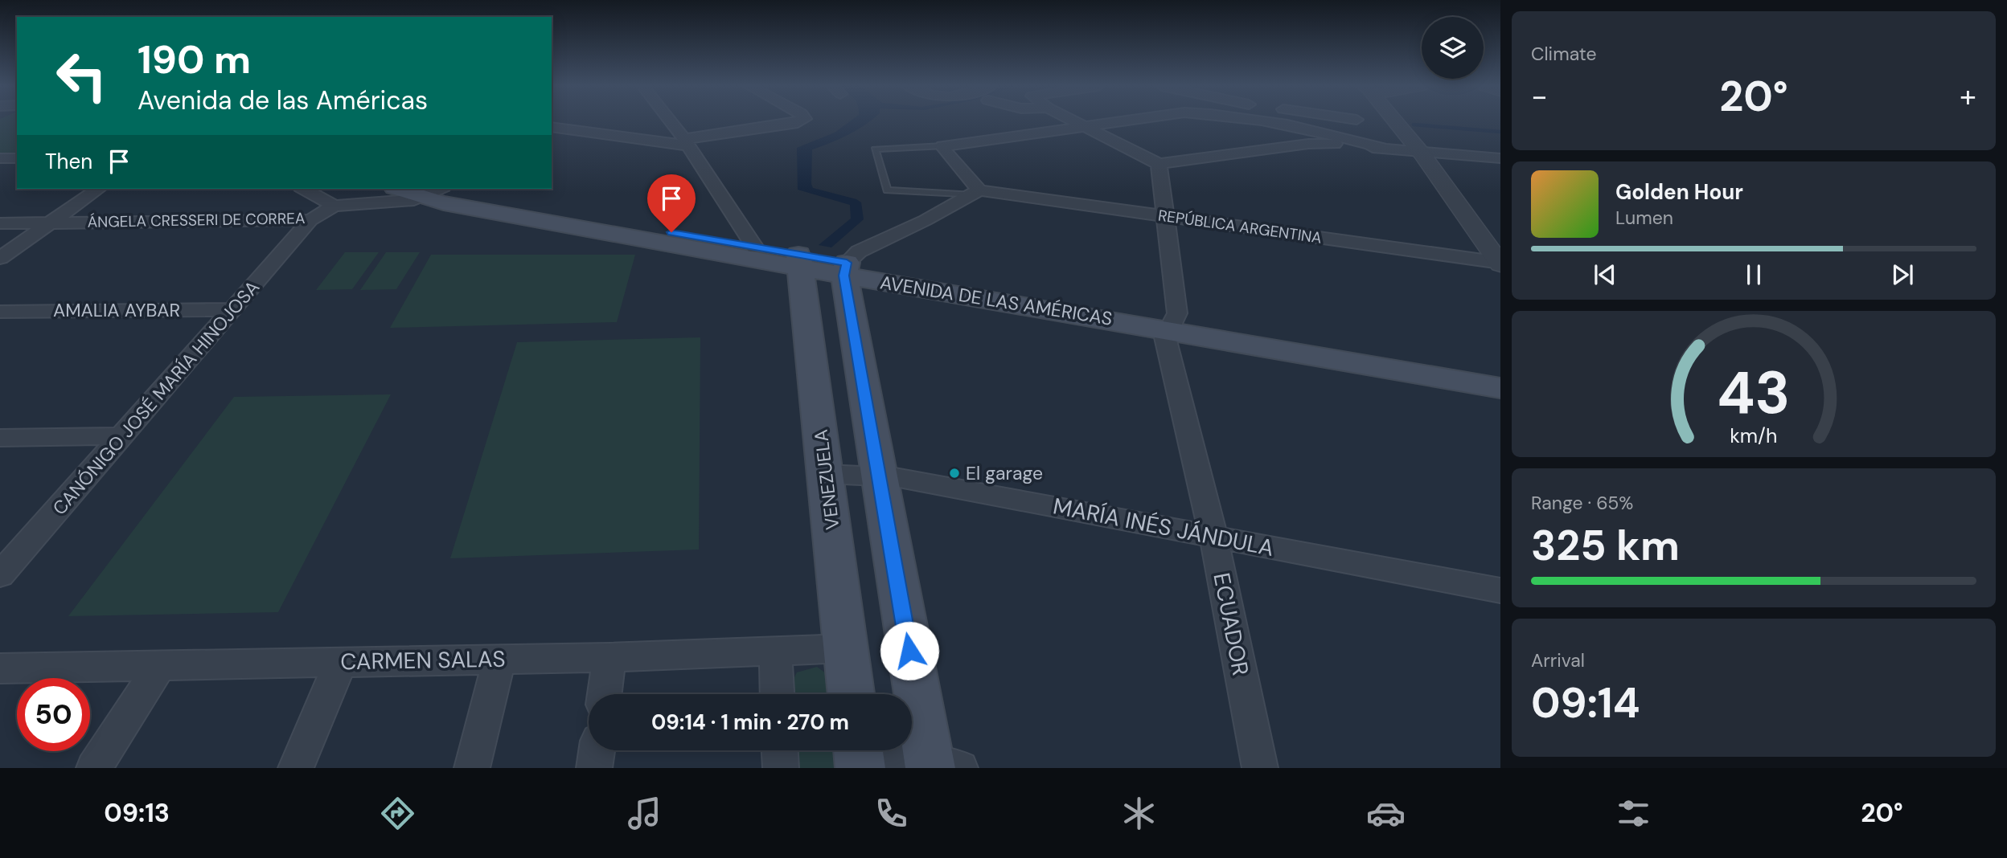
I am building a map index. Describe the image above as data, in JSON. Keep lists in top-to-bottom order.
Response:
{
  "streets": {
    "main road": ["AVENIDA DE LAS AMÉRICAS", "VENEZUELA"],
    "street": [
      "ÁNGELA CRESSERI DE CORREA",
      "REPÚBLICA ARGENTINA",
      "AMALIA AYBAR",
      "CANÓNIGO JOSÉ MARÍA HINOJOSA",
      "MARÍA INÉS JÁNDULA",
      "ECUADOR",
      "CARMEN SALAS"
    ]
  },
  "crossings": [
    ["ÁNGELA CRESSERI DE CORREA", "AVENIDA DE LAS AMÉRICAS"],
    ["ÁNGELA CRESSERI DE CORREA", "CANÓNIGO JOSÉ MARÍA HINOJOSA"],
    ["REPÚBLICA ARGENTINA", "ECUADOR"],
    ["AVENIDA DE LAS AMÉRICAS", "VENEZUELA"],
    ["AVENIDA DE LAS AMÉRICAS", "ECUADOR"],
    ["AMALIA AYBAR", "CANÓNIGO JOSÉ MARÍA HINOJOSA"],
    ["VENEZUELA", "MARÍA INÉS JÁNDULA"],
    ["VENEZUELA", "CARMEN SALAS"],
    ["MARÍA INÉS JÁNDULA", "ECUADOR"]
  ],
  "places": ["El garage"],
  "page": {
    "tile": [
      "Climate",
      ["Range · 65%", "325 km"],
      ["Arrival", "09:14"]
    ],
    "turn": ["190 m", "Avenida de las Américas"],
    "heat": ["−", "20°", "+"],
    "then": "Then",
    "song": ["Golden Hour", "Lumen"],
    "limit": "50",
    "trip": "09:14 · 1 min · 270 m",
    "tabs": ["09:13", "20°"],
    "gauge": ["43", "km/h"]
  }
}
